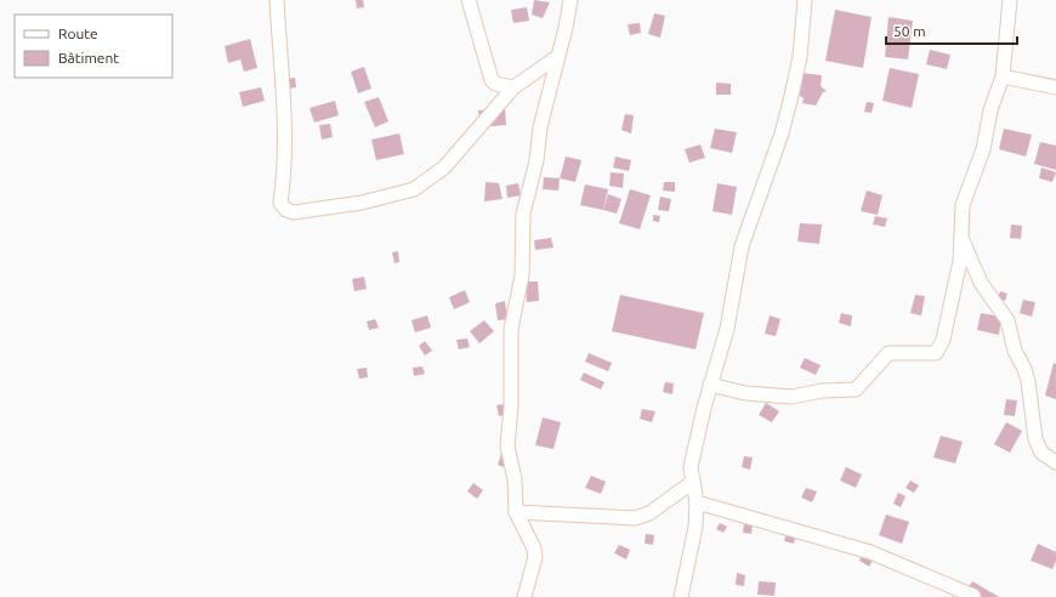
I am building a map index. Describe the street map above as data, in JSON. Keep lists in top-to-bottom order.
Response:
{
  "legend": ["Route", "Bâtiment"],
  "scale_bar": "50 m"
}
